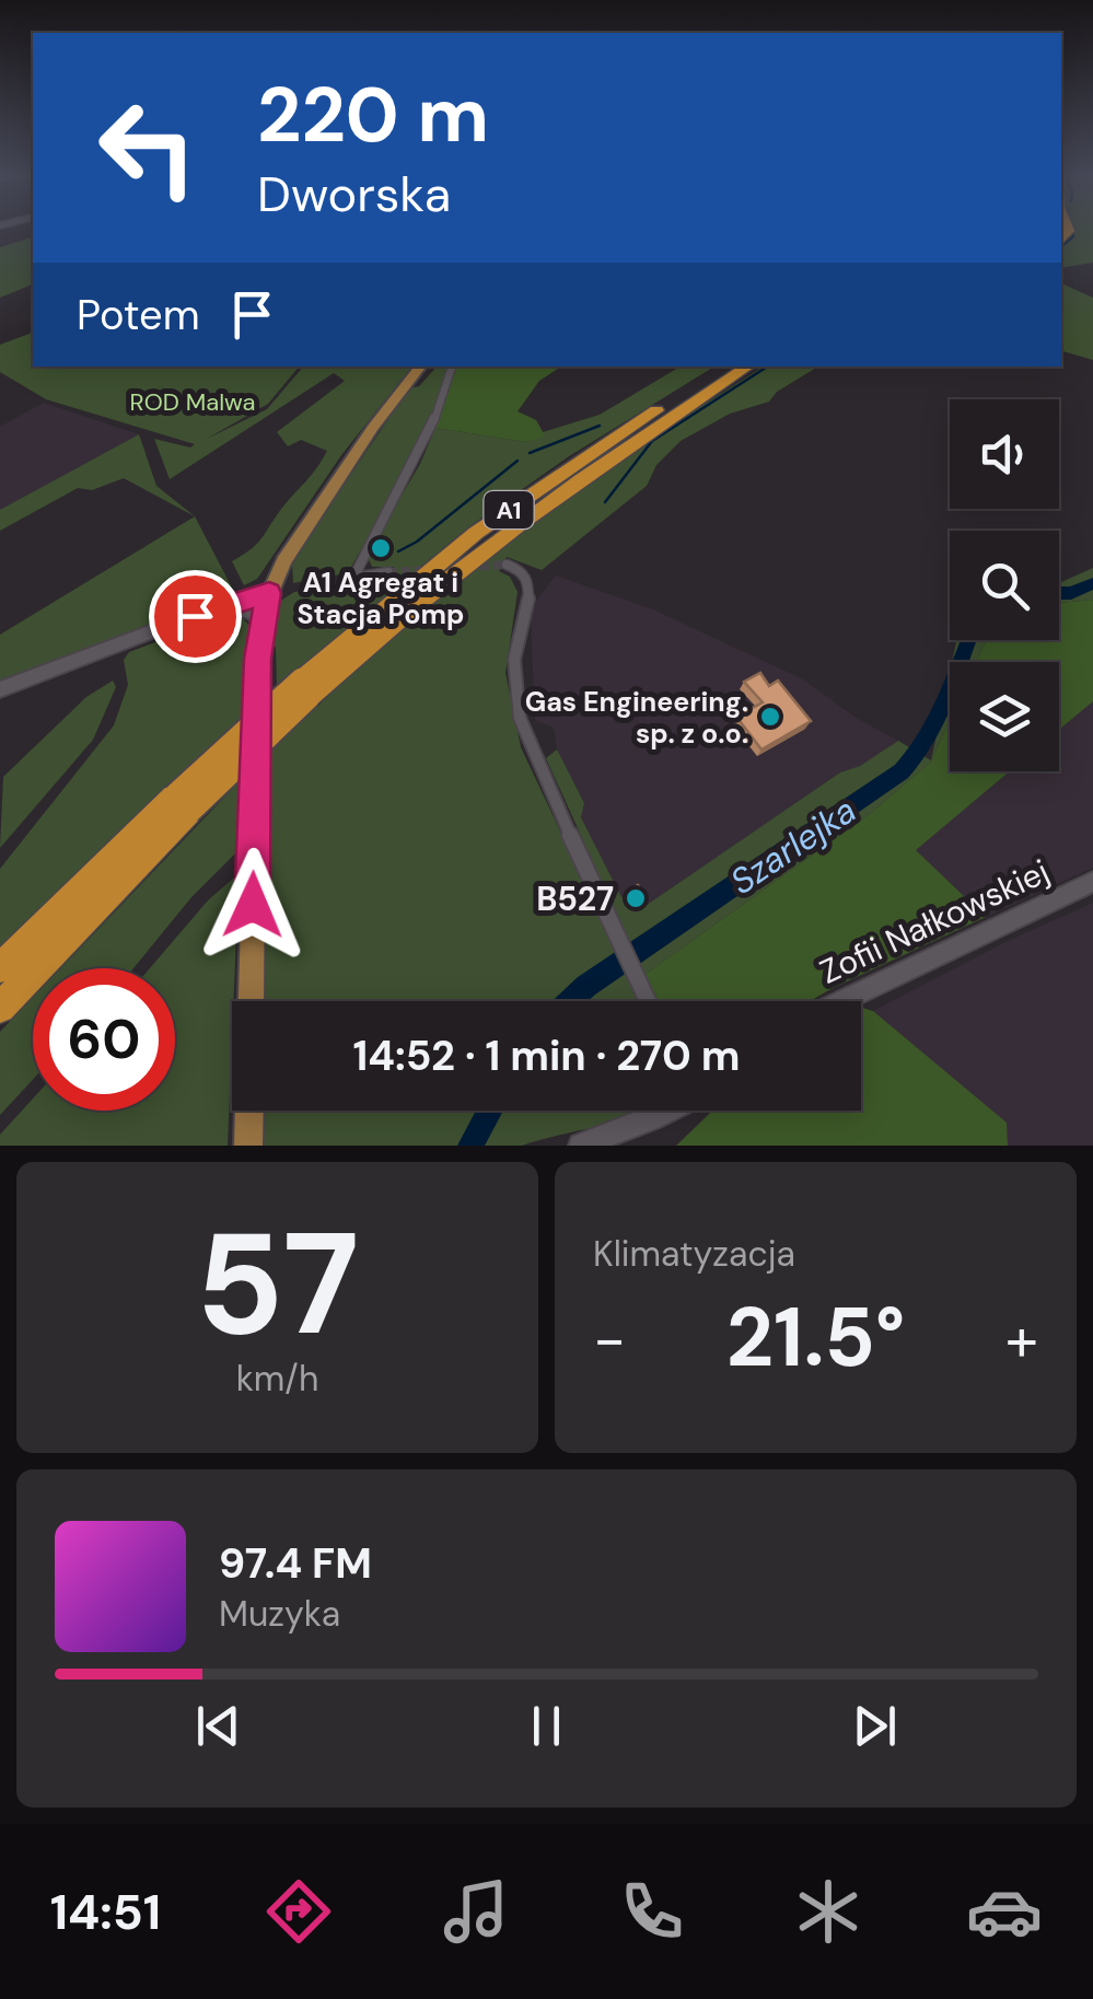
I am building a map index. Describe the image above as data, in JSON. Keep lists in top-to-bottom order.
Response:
{
  "streets": {
    "highway": ["A1"],
    "street": ["Zofii Nałkowskiej"]
  },
  "water": ["Szarlejka"],
  "parks": ["ROD Malwa"],
  "places": ["A1 Agregat i Stacja Pomp", "Gas Engineering. sp. z o.o.", "B527"],
  "page": {
    "turn": ["220 m", "Dworska"],
    "then": "Potem",
    "limit": "60",
    "trip": "14:52 · 1 min · 270 m",
    "tile": [
      ["57", "km/h"],
      "Klimatyzacja"
    ],
    "heat": ["−", "21.5°", "+"],
    "song": ["97.4 FM", "Muzyka"],
    "tabs": "14:51"
  }
}
